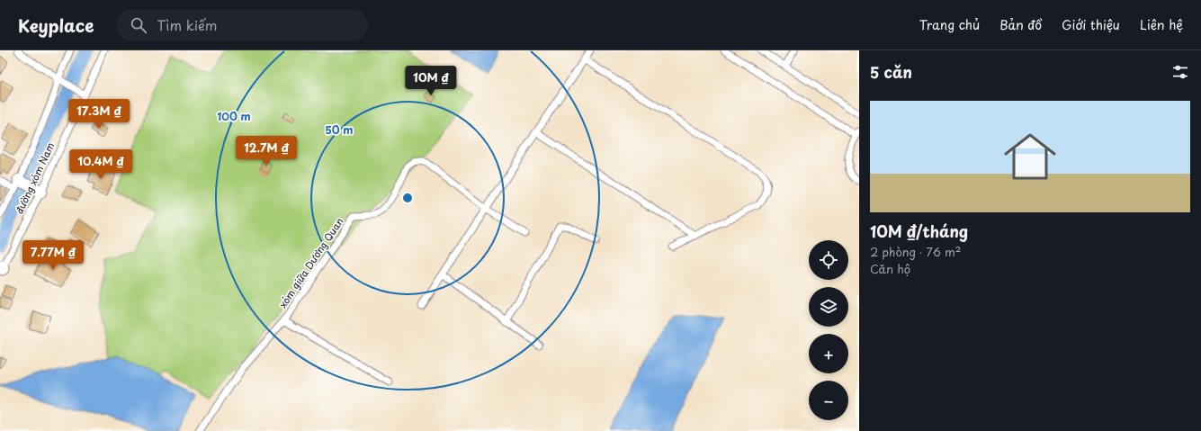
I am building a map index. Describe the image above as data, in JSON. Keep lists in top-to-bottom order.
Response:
{
  "streets": {
    "lane": ["đường xóm Nam", "xóm giữa Dương Quan"]
  },
  "page": {
    "header": "Keyplace",
    "search": "Tìm kiếm",
    "nav": [
      "Trang chủ",
      "Bản đồ",
      "Giới thiệu",
      "Liên hệ"
    ],
    "heading": "5 căn",
    "price": [
      "10M ₫",
      "17.3M ₫",
      "12.7M ₫",
      "10.4M ₫",
      "7.77M ₫"
    ],
    "list": [
      {
        "name": "10M ₫/tháng",
        "note": "2 phòng · 76 m² · Căn hộ"
      }
    ],
    "map_buttons": ["+", "−"]
  },
  "rings": ["100 m", "50 m"]
}
